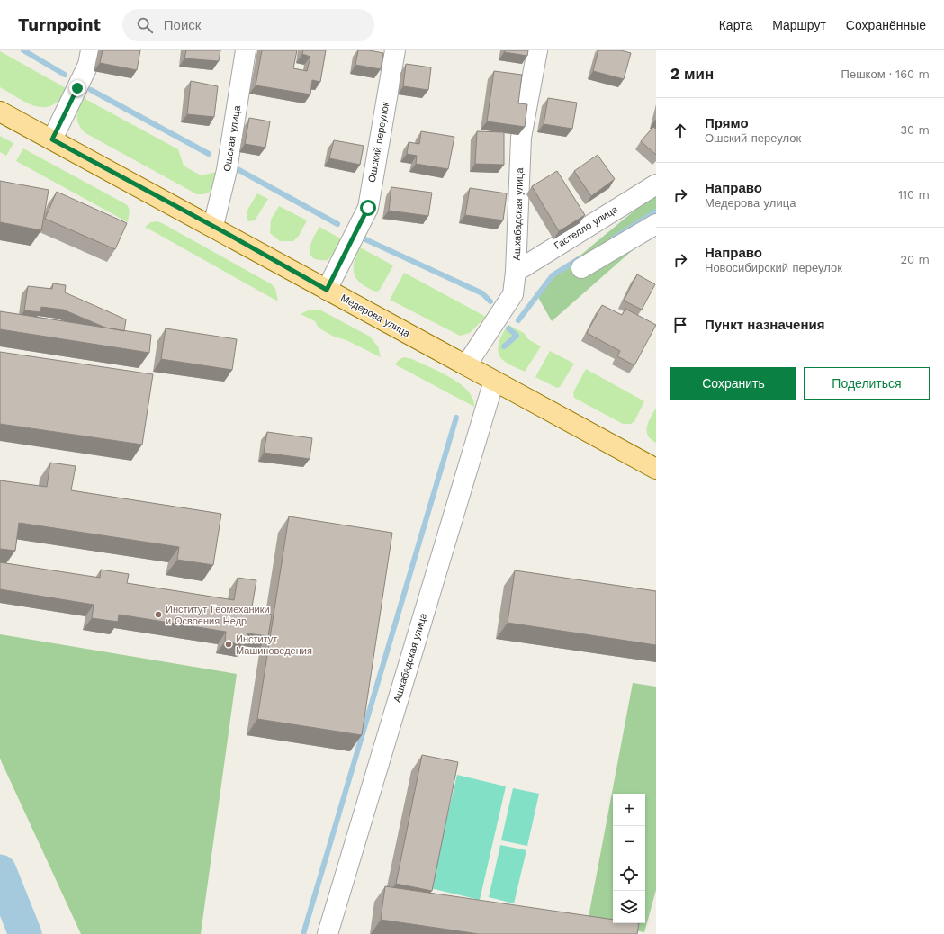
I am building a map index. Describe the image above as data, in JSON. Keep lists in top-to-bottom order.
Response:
{
  "streets": {
    "main road": ["Медерова улица"],
    "street": [
      "Ошская улица",
      "Ошский переулок",
      "Ашхабадская улица",
      "Гастелло улица"
    ]
  },
  "crossings": [
    ["Ошская улица", "Медерова улица"],
    ["Ошский переулок", "Медерова улица"],
    ["Ашхабадская улица", "Гастелло улица"],
    ["Ашхабадская улица", "Медерова улица"]
  ],
  "places": ["Институт Геомеханики и Освоения Недр", "Институт Машиноведения"],
  "page": {
    "header": "Turnpoint",
    "search": "Поиск",
    "nav": ["Карта", "Маршрут", "Сохранённые"],
    "heading": ["2 мин", "Пешком · 160 m"],
    "list": [
      ["Прямо", "Ошский переулок", "30 m"],
      ["Направо", "Медерова улица", "110 m"],
      ["Направо", "Новосибирский переулок", "20 m"],
      "Пункт назначения"
    ],
    "buttons": ["Сохранить", "Поделиться"],
    "map_buttons": ["+", "−"]
  }
}
